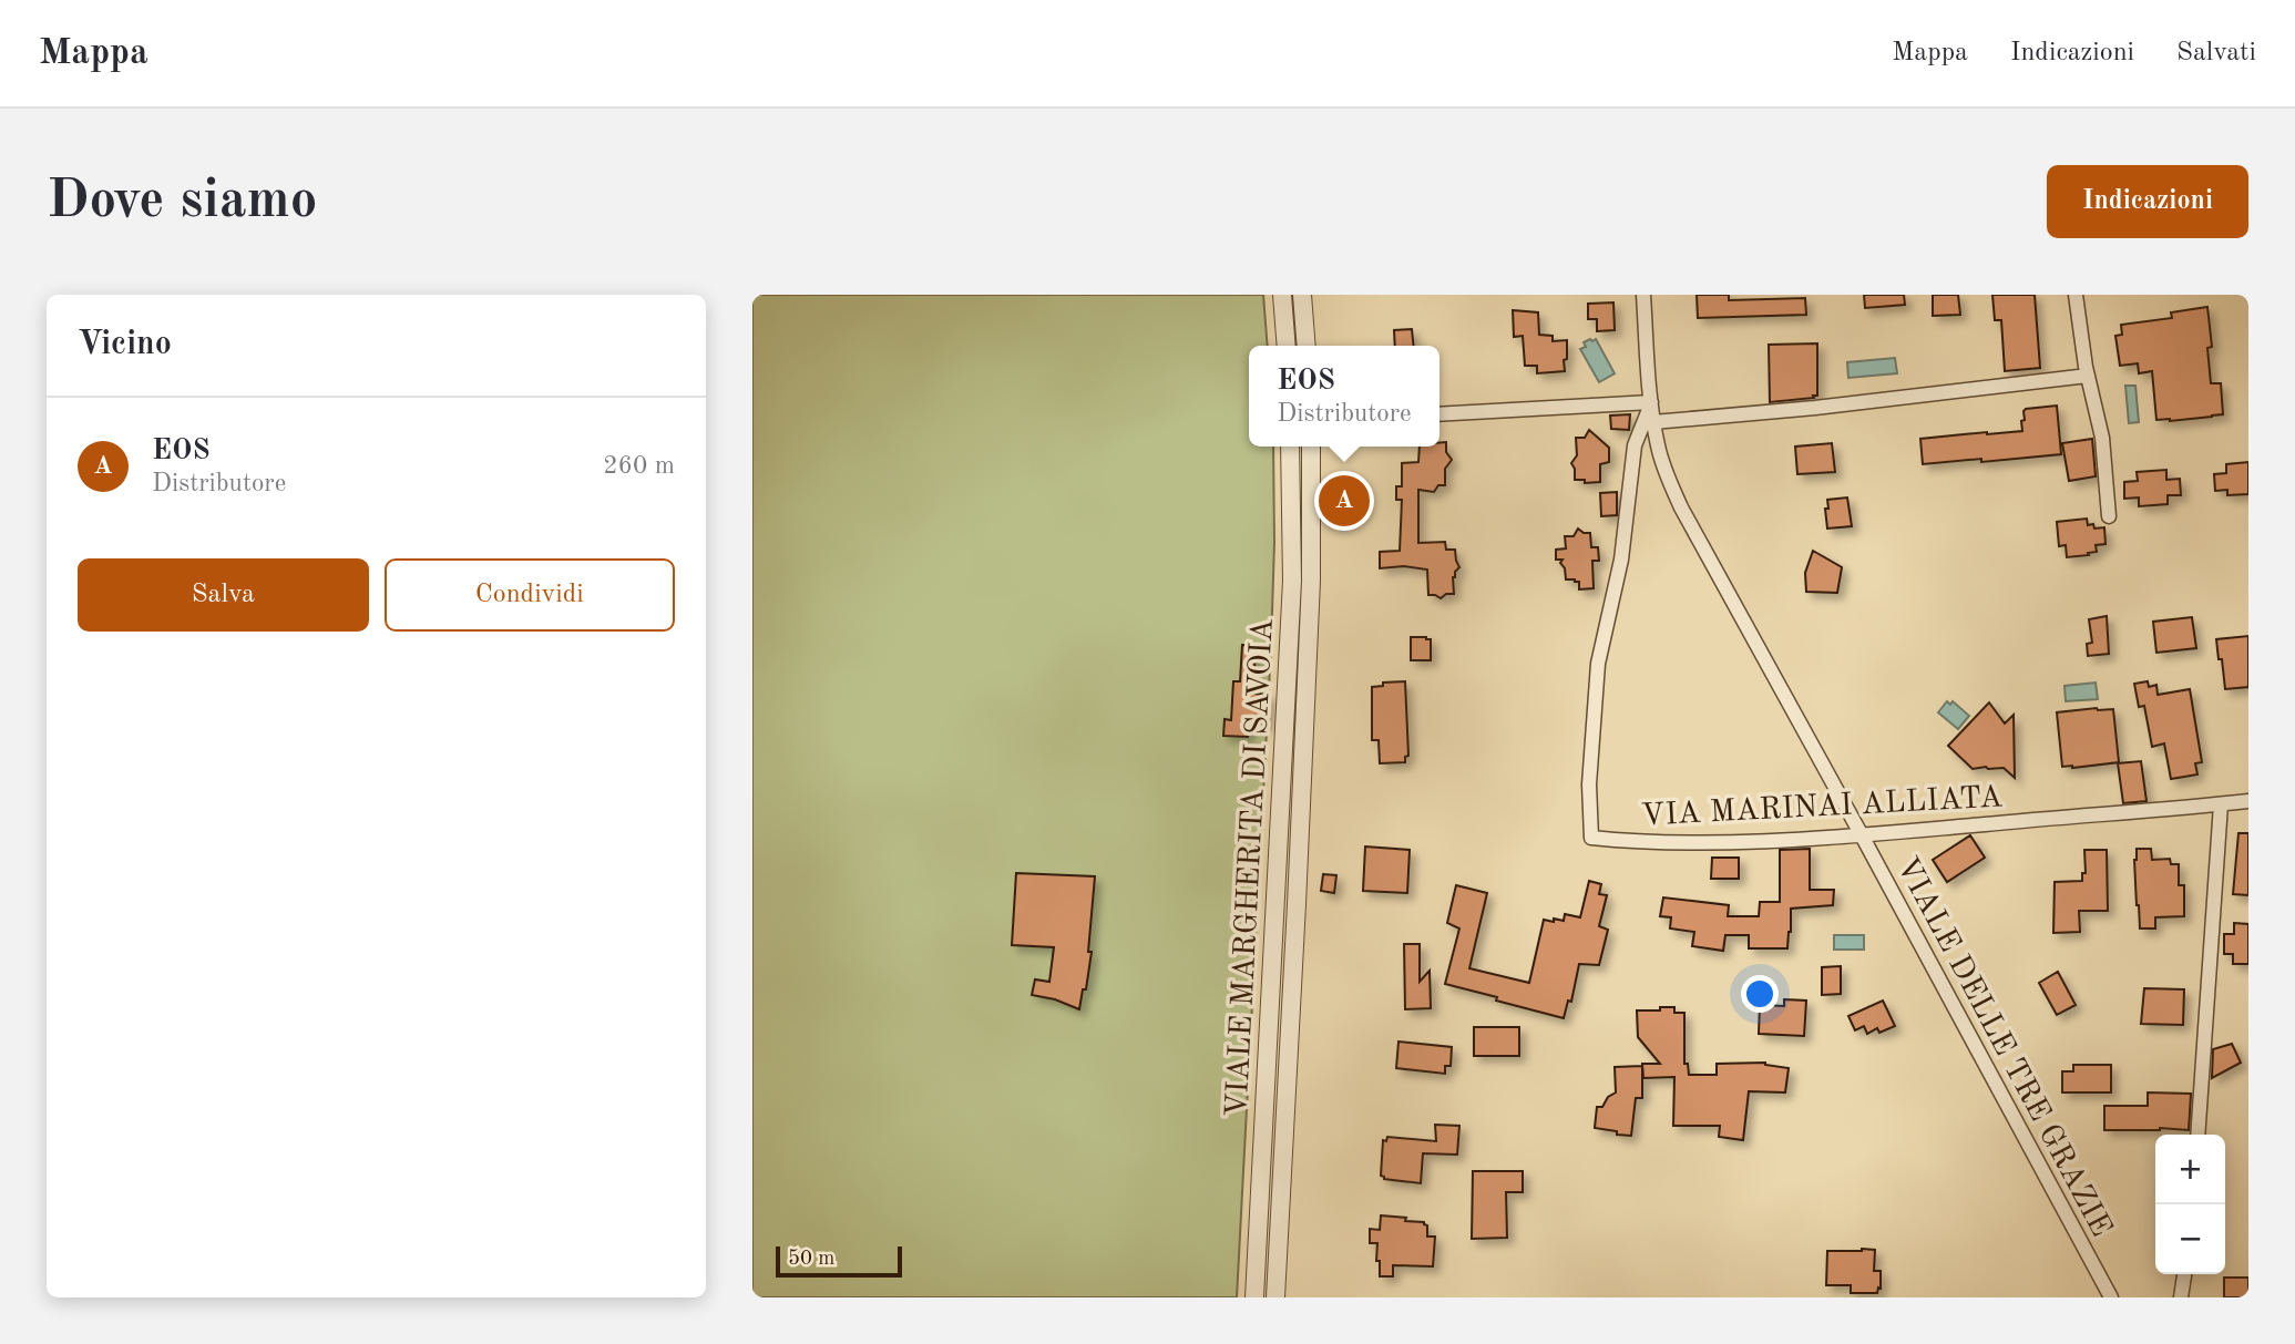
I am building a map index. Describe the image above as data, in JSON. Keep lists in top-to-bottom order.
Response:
{
  "streets": {
    "street": ["VIA MARINAI ALLIATA", "VIALE MARGHERITA DI SAVOIA", "VIALE DELLE TRE GRAZIE"]
  },
  "crossings": [
    ["VIA MARINAI ALLIATA", "VIALE DELLE TRE GRAZIE"]
  ],
  "scale_bar": "50 m",
  "page": {
    "header": "Mappa",
    "nav": ["Mappa", "Indicazioni", "Salvati"],
    "buttons": [
      "Indicazioni",
      ["Salva", "Condividi"]
    ],
    "title": "Dove siamo",
    "heading": "Vicino",
    "popup": ["EOS", "Distributore"],
    "list": [
      {
        "mark": "A",
        "name": "EOS",
        "note": "Distributore",
        "value": "260 m"
      }
    ],
    "pins": "A",
    "map_buttons": ["+", "−"],
    "scale": "50 m"
  }
}
